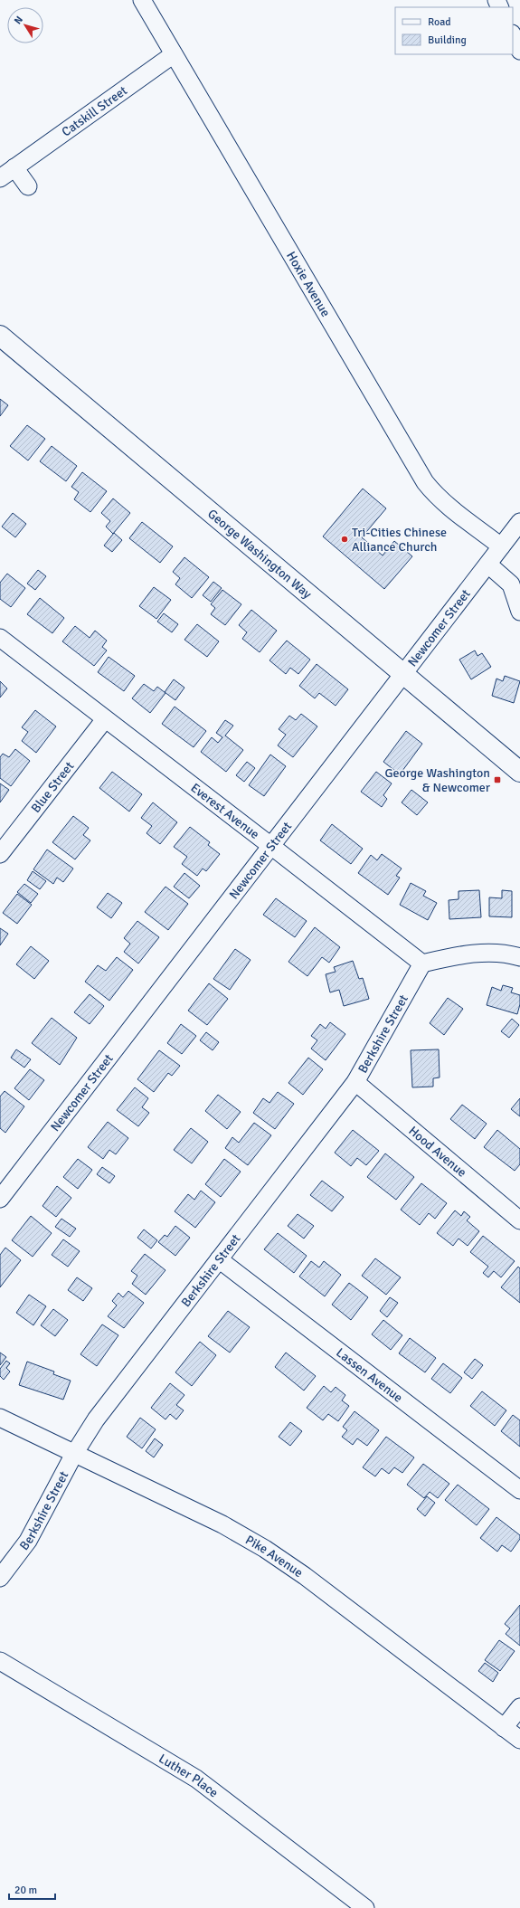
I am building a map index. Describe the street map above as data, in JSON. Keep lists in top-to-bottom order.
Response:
{
  "streets": {
    "main road": ["George Washington Way"],
    "street": [
      "Catskill Street",
      "Hoxie Avenue",
      "Newcomer Street",
      "Blue Street",
      "Everest Avenue",
      "Berkshire Street",
      "Hood Avenue",
      "Lassen Avenue",
      "Pike Avenue",
      "Luther Place"
    ]
  },
  "crossings": [
    ["Catskill Street", "Hoxie Avenue"],
    ["Hoxie Avenue", "Newcomer Street"],
    ["George Washington Way", "Newcomer Street"],
    ["Newcomer Street", "Everest Avenue"],
    ["Blue Street", "Everest Avenue"],
    ["Everest Avenue", "Berkshire Street"],
    ["Berkshire Street", "Hood Avenue"],
    ["Berkshire Street", "Lassen Avenue"],
    ["Berkshire Street", "Pike Avenue"]
  ],
  "places": {
    "other": ["Tri-Cities Chinese Alliance Church"],
    "transit": ["George Washington & Newcomer"]
  },
  "legend": ["Road", "Building"],
  "scale_bar": "20 m",
  "north": "top left"
}
